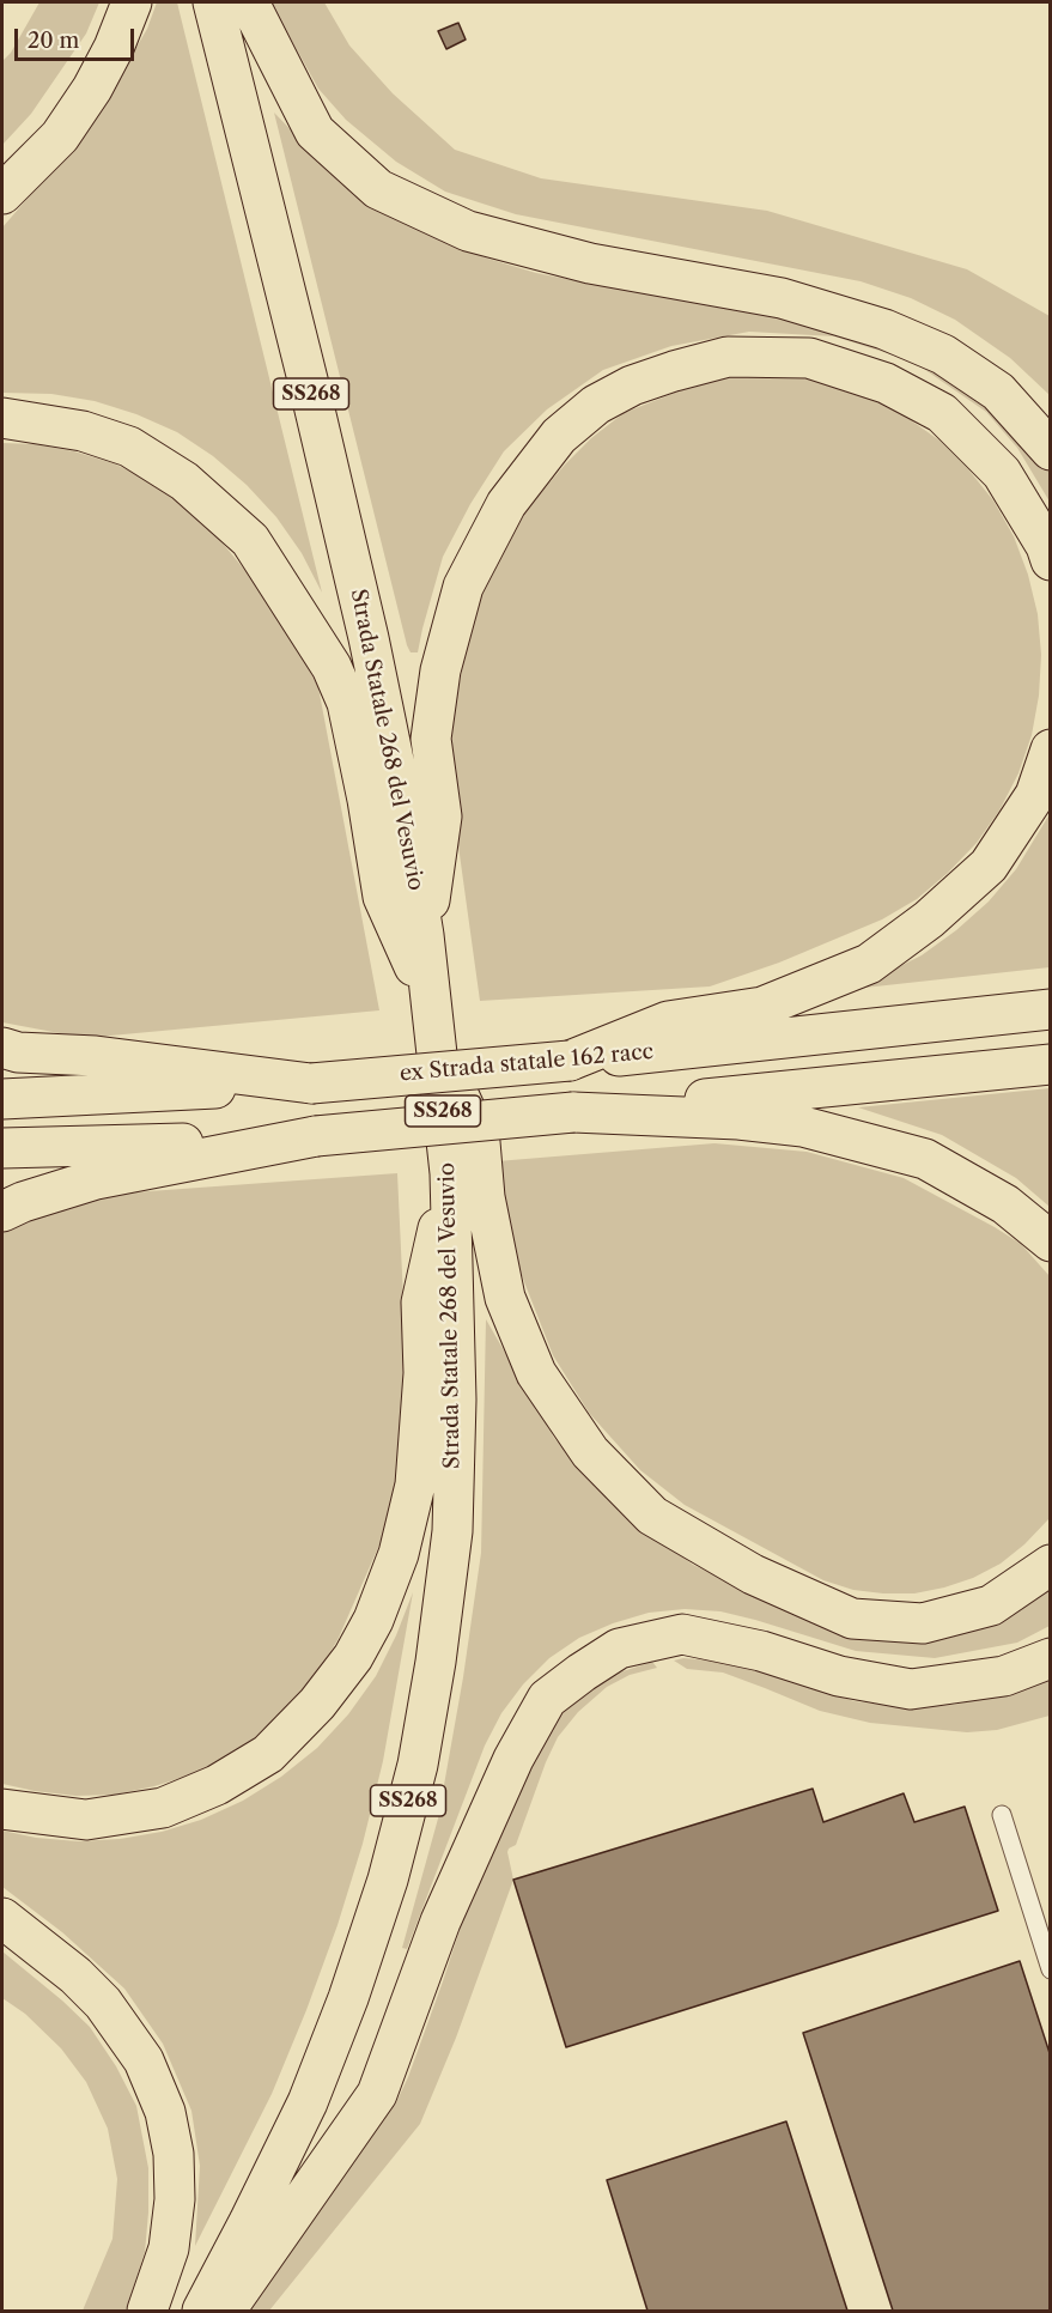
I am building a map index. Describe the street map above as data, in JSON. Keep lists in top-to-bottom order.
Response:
{
  "streets": {
    "highway": ["SS268", "Strada Statale 268 del Vesuvio", "ex Strada statale 162 racc"]
  },
  "scale_bar": "20 m"
}
